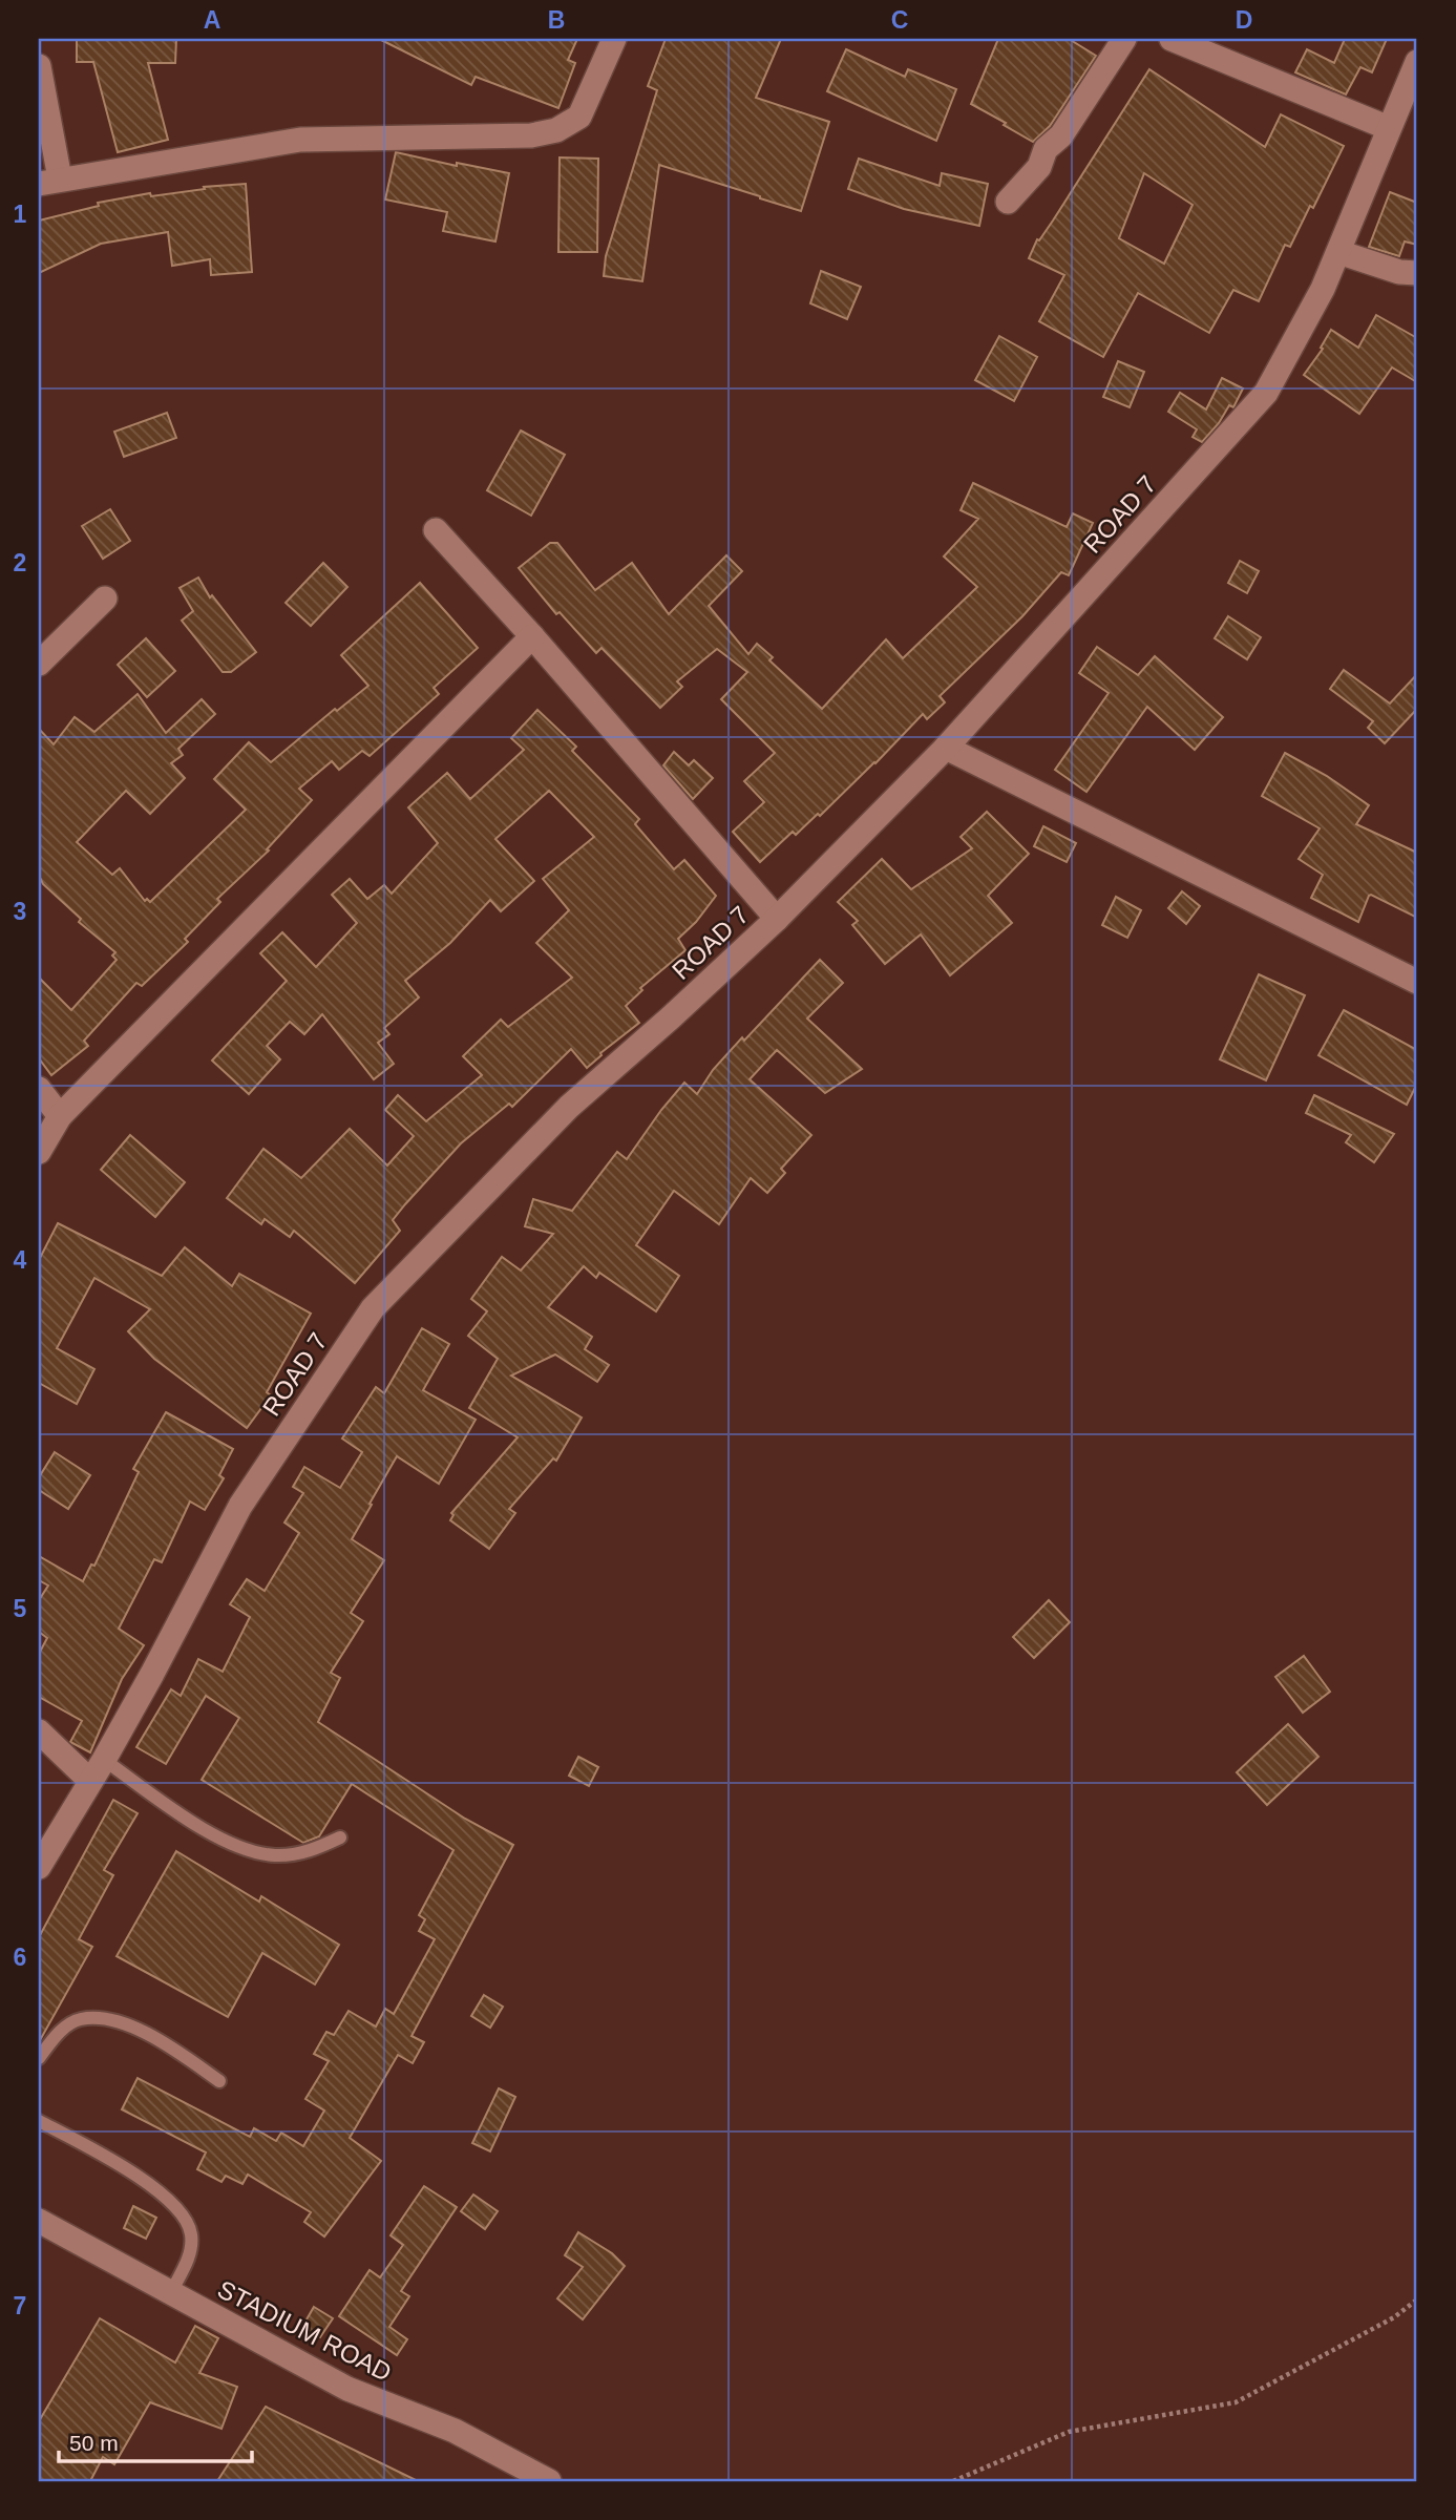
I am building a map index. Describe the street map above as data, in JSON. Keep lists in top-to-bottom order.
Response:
{
  "streets": {
    "street": ["ROAD 7", "STADIUM ROAD"]
  },
  "scale_bar": "50 m",
  "grid": {
    "columns": [
      "A",
      "B",
      "C",
      "D"
    ],
    "rows": [
      "1",
      "2",
      "3",
      "4",
      "5",
      "6",
      "7"
    ]
  }
}
